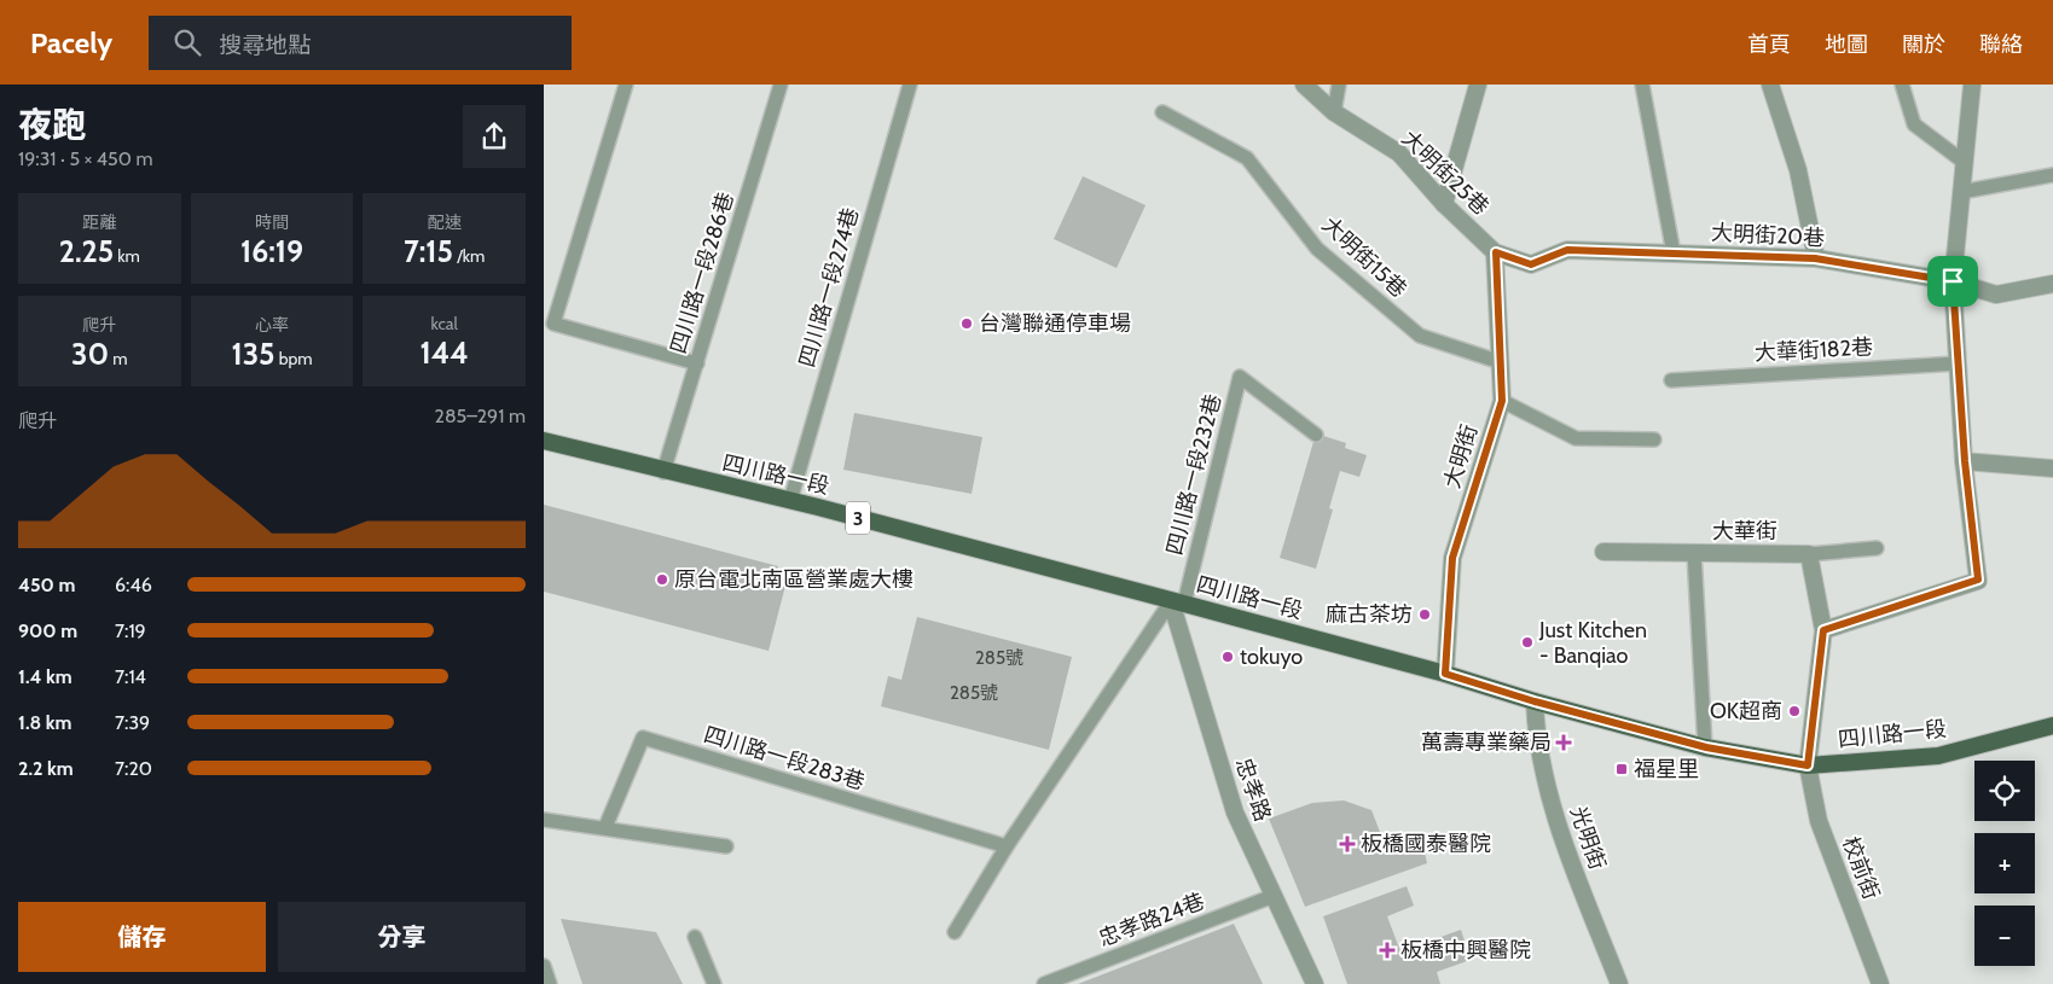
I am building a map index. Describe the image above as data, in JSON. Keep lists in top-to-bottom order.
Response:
{
  "streets": {
    "main road": ["四川路一段", "3"],
    "street": [
      "大明街25巷",
      "大明街20巷",
      "大明街",
      "大華街",
      "忠孝路",
      "光明街",
      "校前街"
    ],
    "lane": [
      "大明街15巷",
      "四川路一段286巷",
      "四川路一段274巷",
      "大華街182巷",
      "四川路一段232巷",
      "四川路一段283巷",
      "忠孝路24巷"
    ]
  },
  "crossings": [
    ["大明街25巷", "大明街20巷"],
    ["大明街25巷", "大明街"],
    ["大明街20巷", "大明街"],
    ["大明街15巷", "大明街"],
    ["四川路一段286巷", "四川路一段"],
    ["四川路一段274巷", "四川路一段"],
    ["大明街", "四川路一段"],
    ["四川路一段", "四川路一段232巷"],
    ["四川路一段", "忠孝路"],
    ["四川路一段", "光明街"],
    ["四川路一段", "校前街"],
    ["四川路一段232巷", "忠孝路"],
    ["忠孝路", "忠孝路24巷"]
  ],
  "places": {
    "other": [
      "台灣聯通停車場",
      "原台電北南區營業處大樓",
      "麻古茶坊",
      "Just Kitchen - Banqiao",
      "tokuyo",
      "OK超商"
    ],
    "health": ["萬壽專業藥局", "板橋國泰醫院", "板橋中興醫院"],
    "transit": ["福星里"]
  },
  "house_numbers": ["285號", "285號"],
  "page": {
    "header": "Pacely",
    "search": "搜尋地點",
    "nav": [
      "首頁",
      "地圖",
      "關於",
      "聯絡"
    ],
    "heading": ["夜跑", "19:31 · 5 × 450 m"],
    "stats": [
      ["距離", "2.25 km"],
      ["時間", "16:19"],
      ["配速", "7:15 /km"],
      ["爬升", "30 m"],
      ["心率", "135 bpm"],
      ["kcal", "144"]
    ],
    "chart": ["爬升", "285–291 m"],
    "list": [
      {
        "name": "450 m",
        "note": "6:46"
      },
      {
        "name": "900 m",
        "note": "7:19"
      },
      {
        "name": "1.4 km",
        "note": "7:14"
      },
      {
        "name": "1.8 km",
        "note": "7:39"
      },
      {
        "name": "2.2 km",
        "note": "7:20"
      }
    ],
    "map_buttons": ["+", "−"],
    "buttons": ["儲存", "分享"]
  }
}
